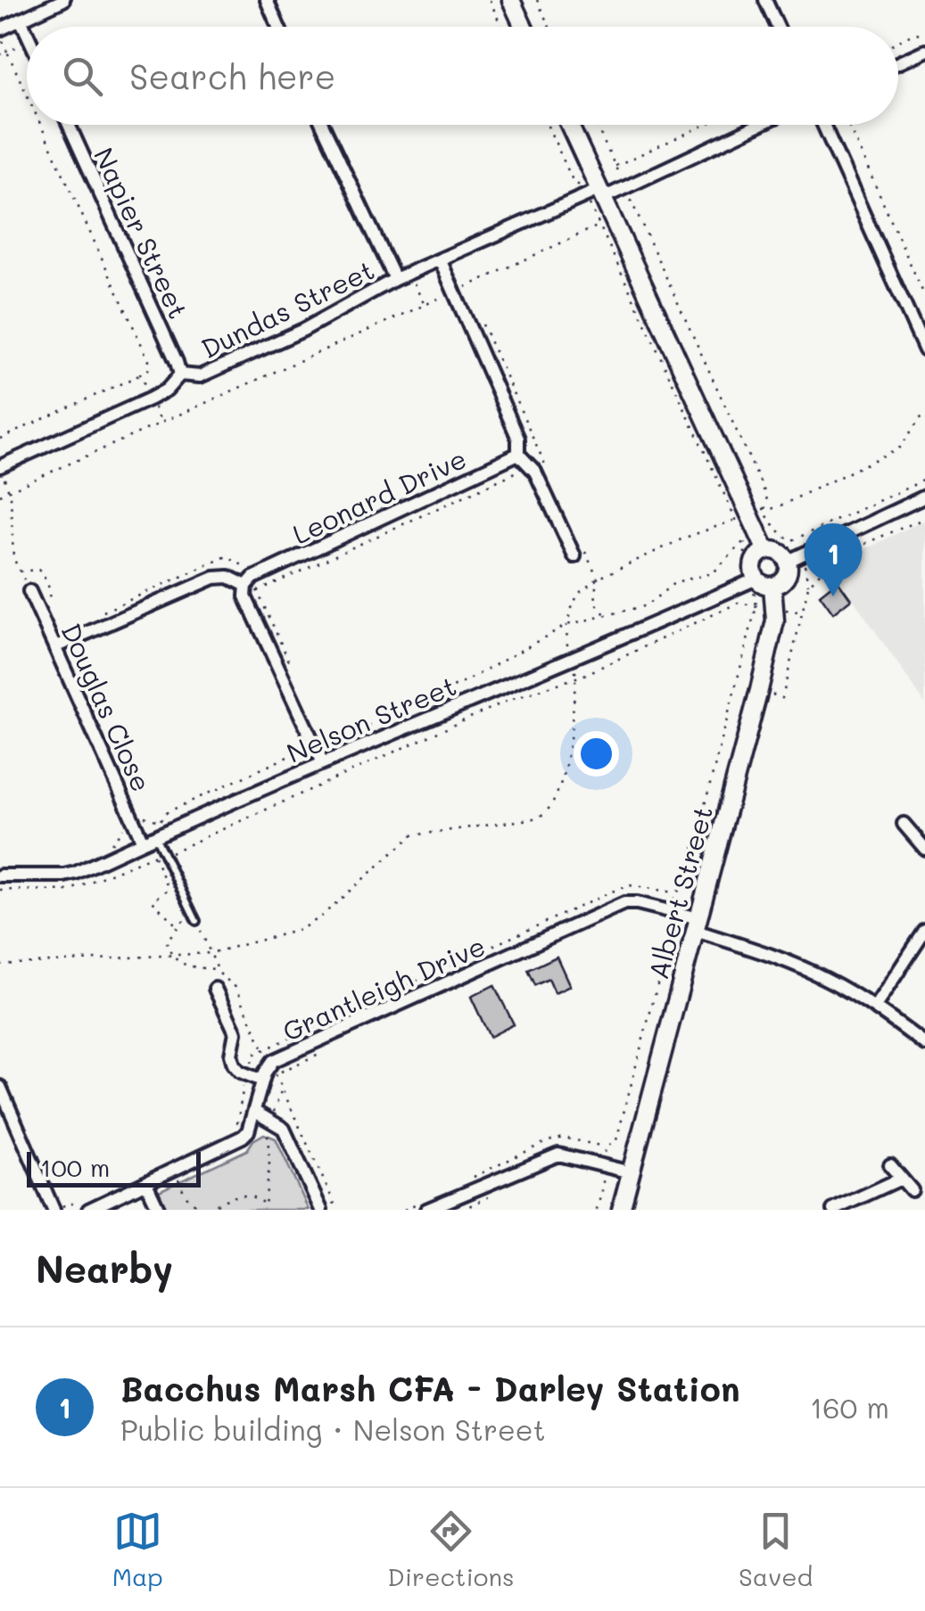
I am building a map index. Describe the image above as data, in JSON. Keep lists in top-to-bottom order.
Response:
{
  "streets": {
    "street": [
      "Napier Street",
      "Dundas Street",
      "Leonard Drive",
      "Douglas Close",
      "Nelson Street",
      "Albert Street",
      "Grantleigh Drive"
    ]
  },
  "crossings": [
    ["Napier Street", "Dundas Street"],
    ["Douglas Close", "Nelson Street"],
    ["Nelson Street", "Albert Street"],
    ["Albert Street", "Grantleigh Drive"]
  ],
  "scale_bar": "100 m",
  "page": {
    "search": "Search here",
    "pins": "1",
    "scale": "100 m",
    "heading": "Nearby",
    "list": [
      {
        "mark": "1",
        "name": "Bacchus Marsh CFA - Darley Station",
        "note": "Public building · Nelson Street",
        "value": "160 m"
      }
    ],
    "nav": ["Map", "Directions", "Saved"]
  }
}
